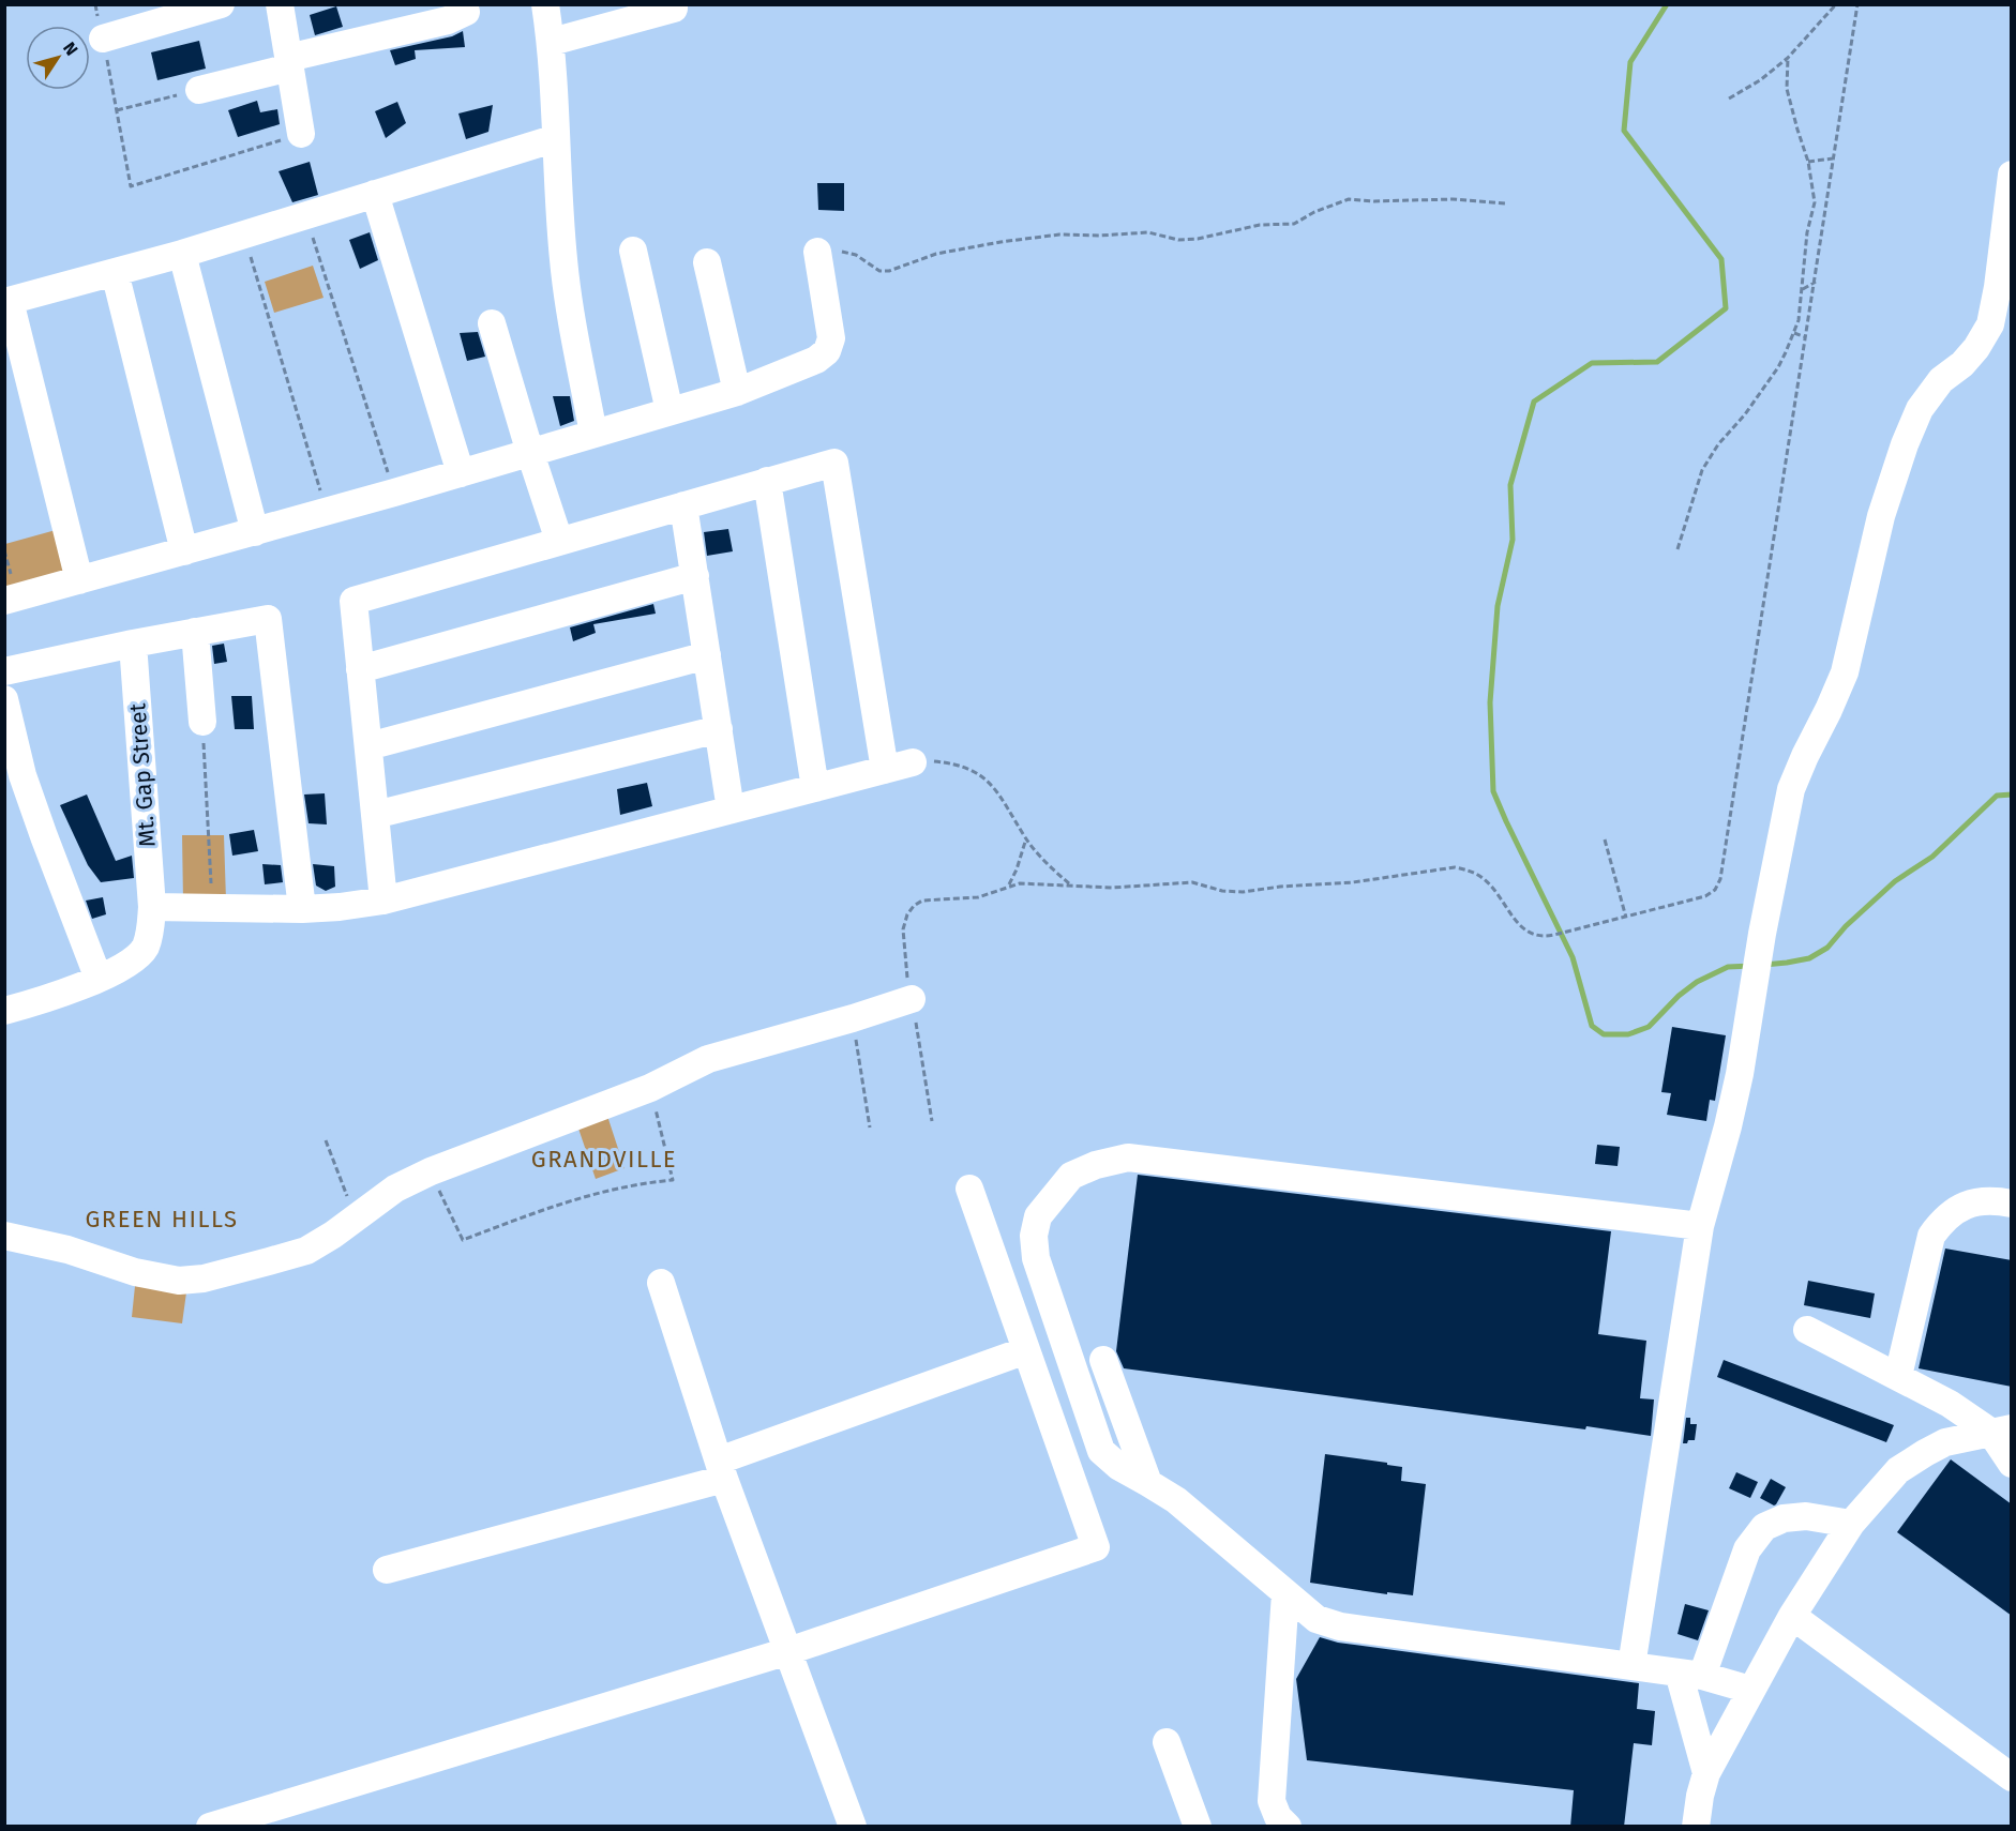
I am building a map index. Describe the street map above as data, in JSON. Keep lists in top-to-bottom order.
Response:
{
  "streets": {
    "street": ["Mt. Gap Street"]
  },
  "districts": ["GRANDVILLE", "GREEN HILLS"],
  "north": "top right"
}
